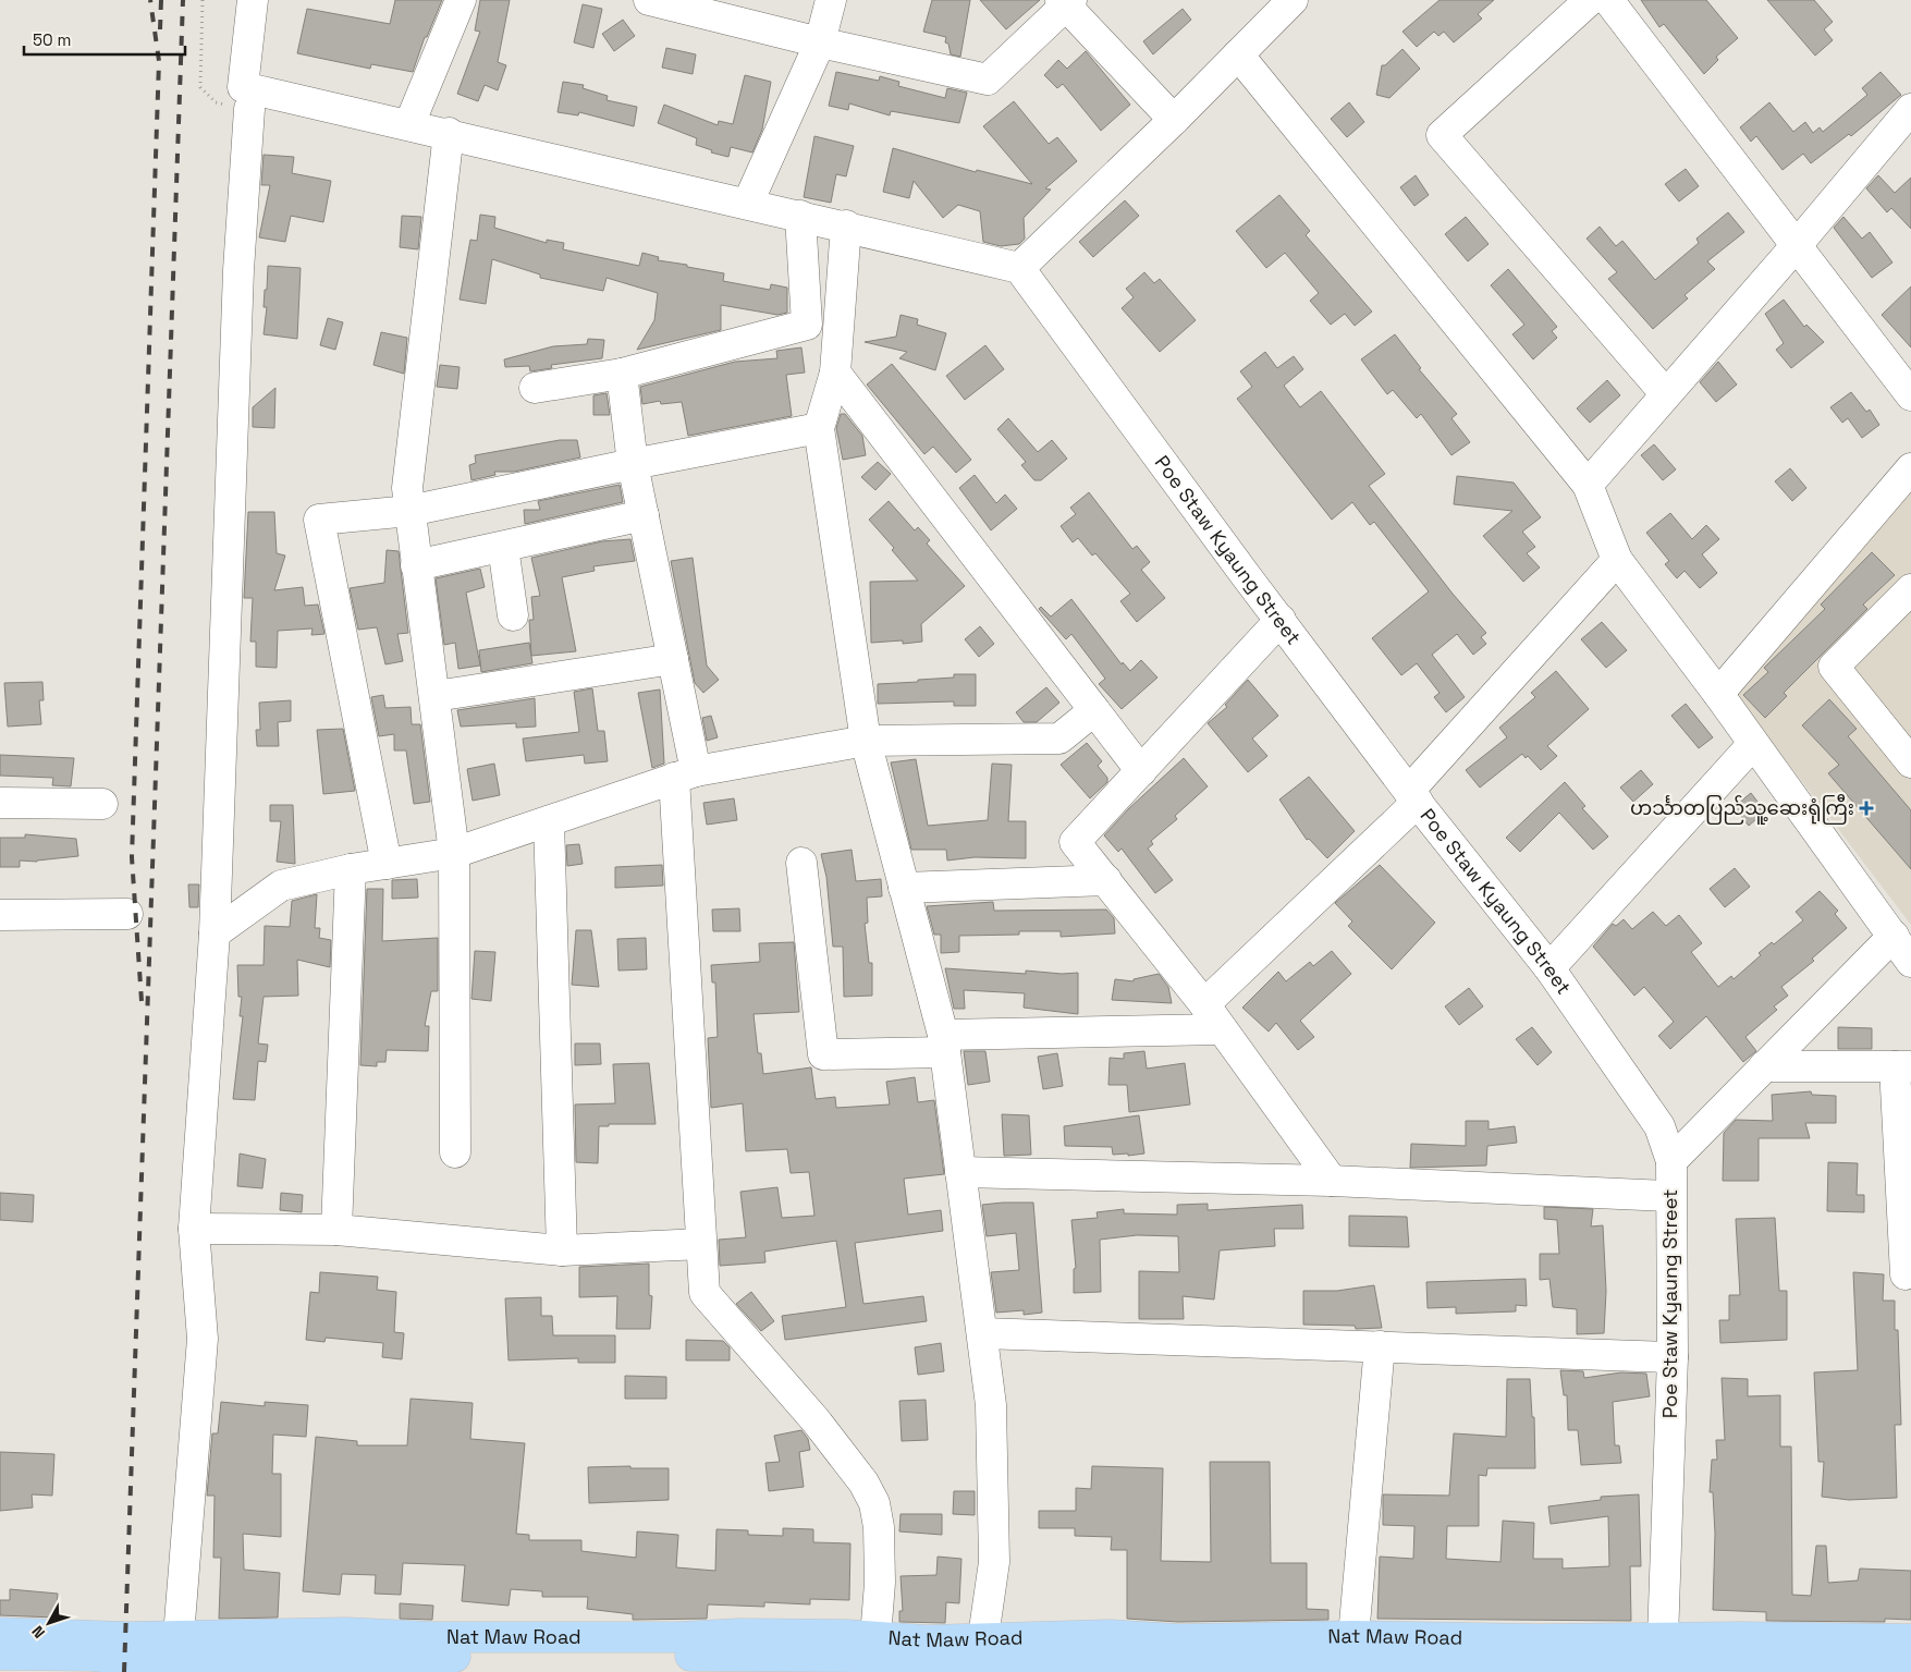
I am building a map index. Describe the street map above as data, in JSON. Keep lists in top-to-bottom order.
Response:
{
  "streets": {
    "main road": ["Nat Maw Road"],
    "street": ["Poe Staw Kyaung Street"]
  },
  "crossings": [
    ["Poe Staw Kyaung Street", "Nat Maw Road"]
  ],
  "places": {
    "health": ["ဟင်္သာတပြည်သူ့ဆေးရုံကြီး"]
  },
  "scale_bar": "50 m",
  "north": "bottom left"
}
